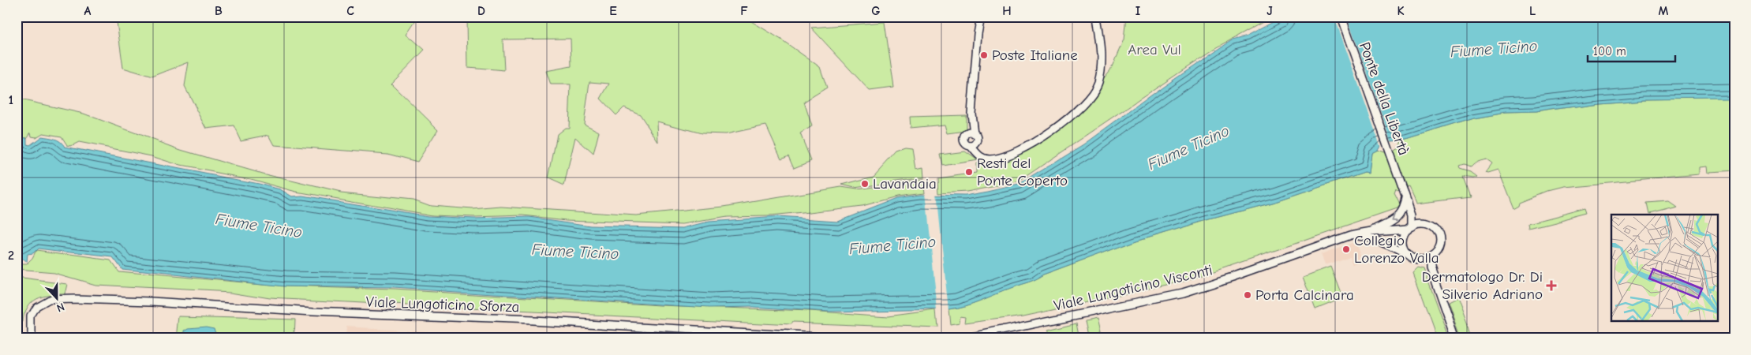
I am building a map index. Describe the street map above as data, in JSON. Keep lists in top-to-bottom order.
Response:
{
  "streets": {
    "main road": ["Ponte della Libertà", "Viale Lungoticino Visconti", "Viale Lungoticino Sforza"]
  },
  "water": ["Fiume Ticino"],
  "parks": ["Area Vul"],
  "places": {
    "other": [
      "Poste Italiane",
      "Resti del Ponte Coperto",
      "Lavandaia",
      "Collegio Lorenzo Valla",
      "Porta Calcinara"
    ],
    "health": ["Dermatologo Dr. Di Silverio Adriano"]
  },
  "scale_bar": "100 m",
  "north": "bottom",
  "grid": {
    "columns": [
      "A",
      "B",
      "C",
      "D",
      "E",
      "F",
      "G",
      "H",
      "I",
      "J",
      "K",
      "L",
      "M"
    ],
    "rows": ["1", "2"]
  }
}
